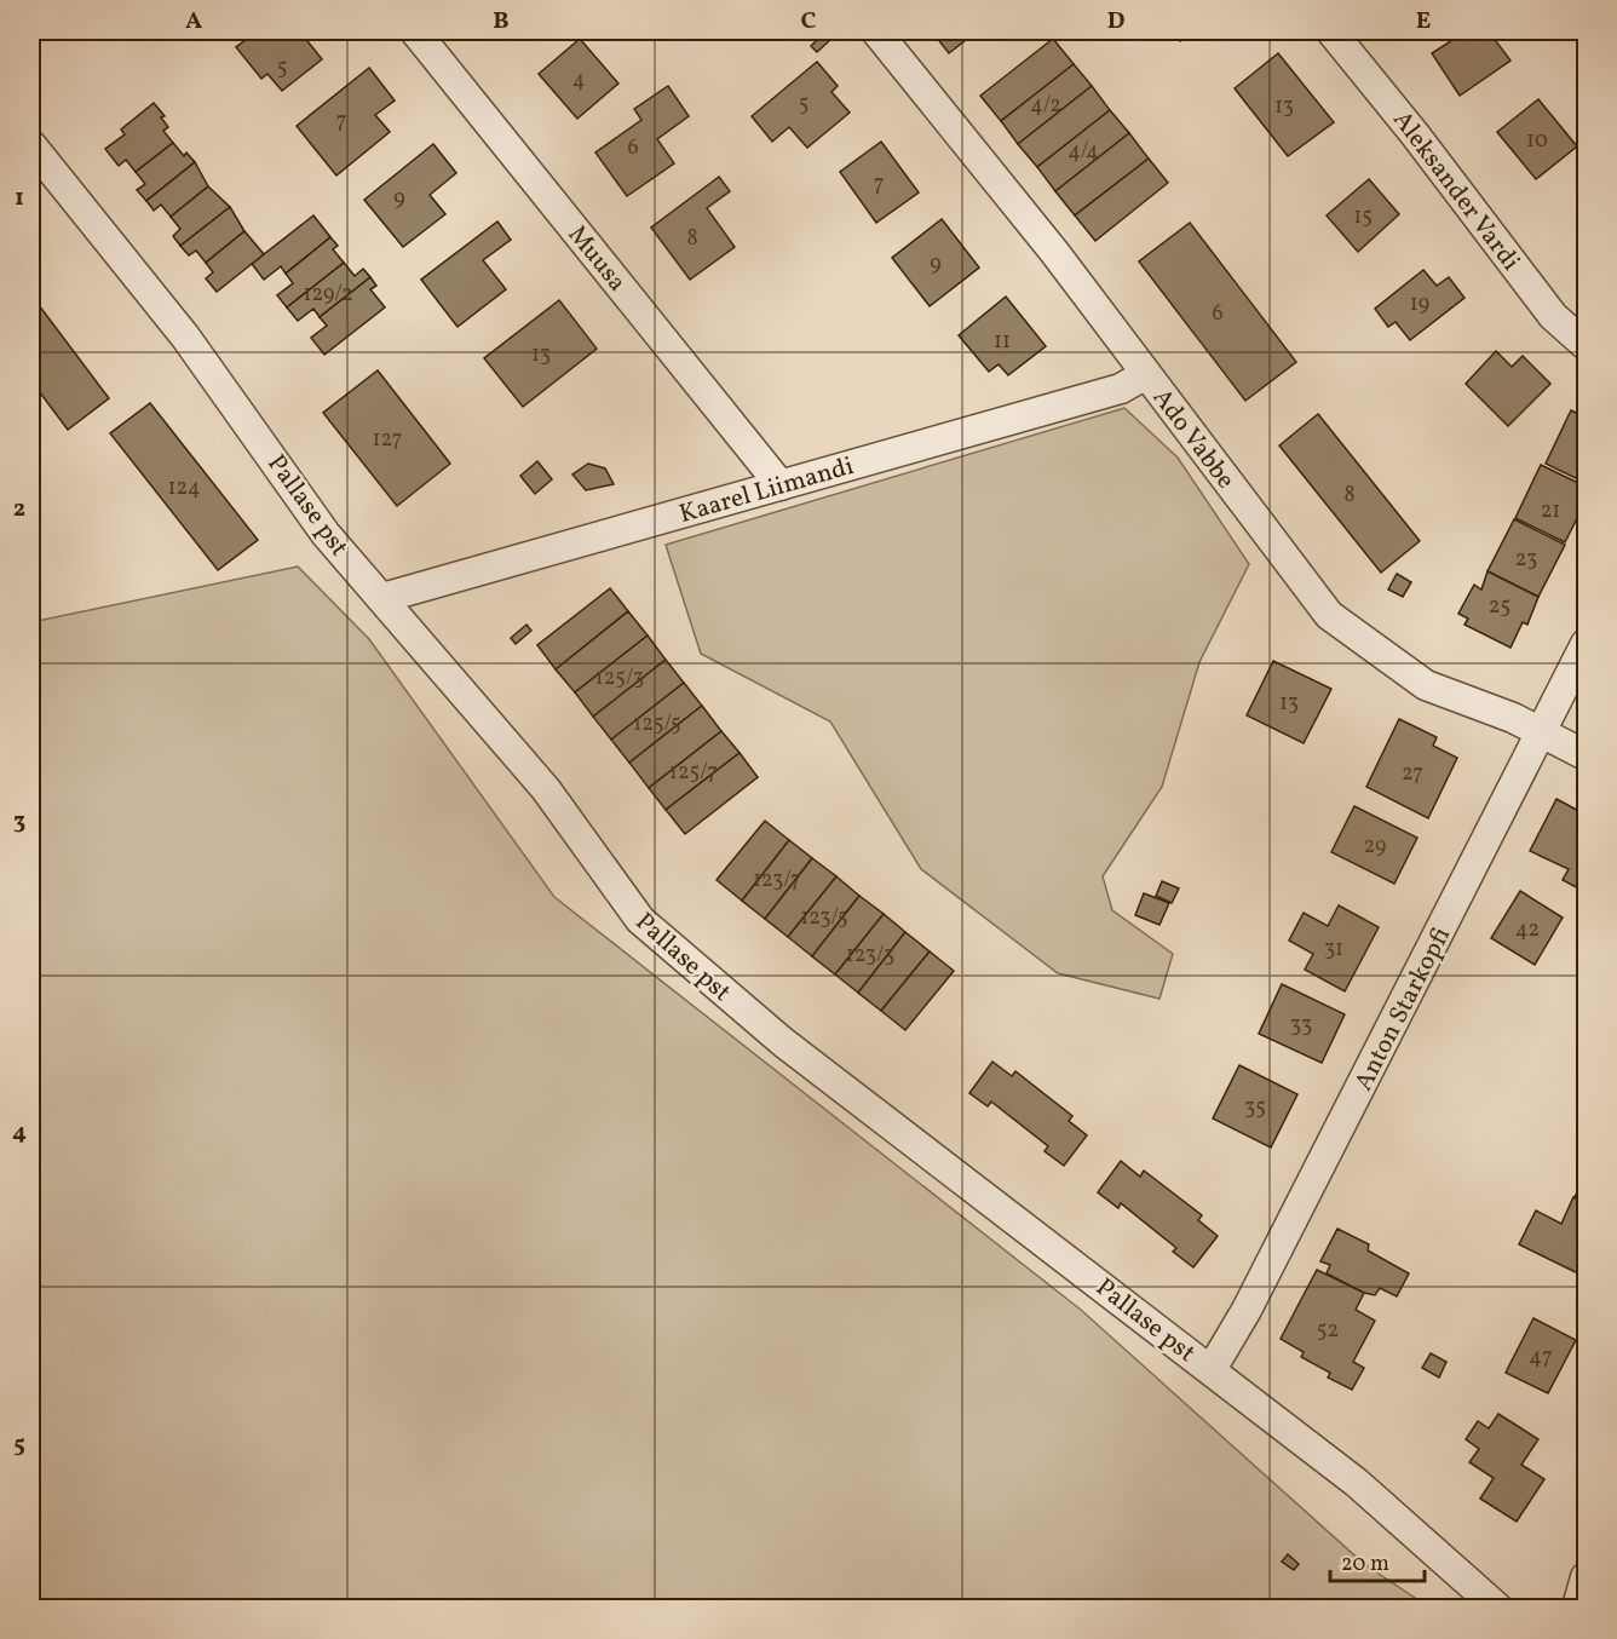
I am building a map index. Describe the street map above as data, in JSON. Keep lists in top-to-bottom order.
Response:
{
  "streets": {
    "street": [
      "Aleksander Vardi",
      "Muusa",
      "Ado Vabbe",
      "Kaarel Liimandi",
      "Pallase pst",
      "Anton Starkopfi"
    ]
  },
  "crossings": [
    ["Muusa", "Kaarel Liimandi"],
    ["Ado Vabbe", "Kaarel Liimandi"],
    ["Ado Vabbe", "Anton Starkopfi"],
    ["Kaarel Liimandi", "Pallase pst"],
    ["Pallase pst", "Anton Starkopfi"]
  ],
  "house_numbers": [
    "5",
    "4",
    "5",
    "4/2",
    "13",
    "7",
    "10",
    "6",
    "4/4",
    "7",
    "9",
    "15",
    "8",
    "9",
    "129/2",
    "19",
    "6",
    "11",
    "13",
    "127",
    "124",
    "8",
    "21",
    "23",
    "25",
    "125/3",
    "13",
    "125/5",
    "125/7",
    "27",
    "29",
    "123/7",
    "123/5",
    "42",
    "31",
    "123/3",
    "33",
    "35",
    "52",
    "47"
  ],
  "scale_bar": "20 m",
  "grid": {
    "columns": [
      "A",
      "B",
      "C",
      "D",
      "E"
    ],
    "rows": [
      "1",
      "2",
      "3",
      "4",
      "5"
    ]
  }
}
